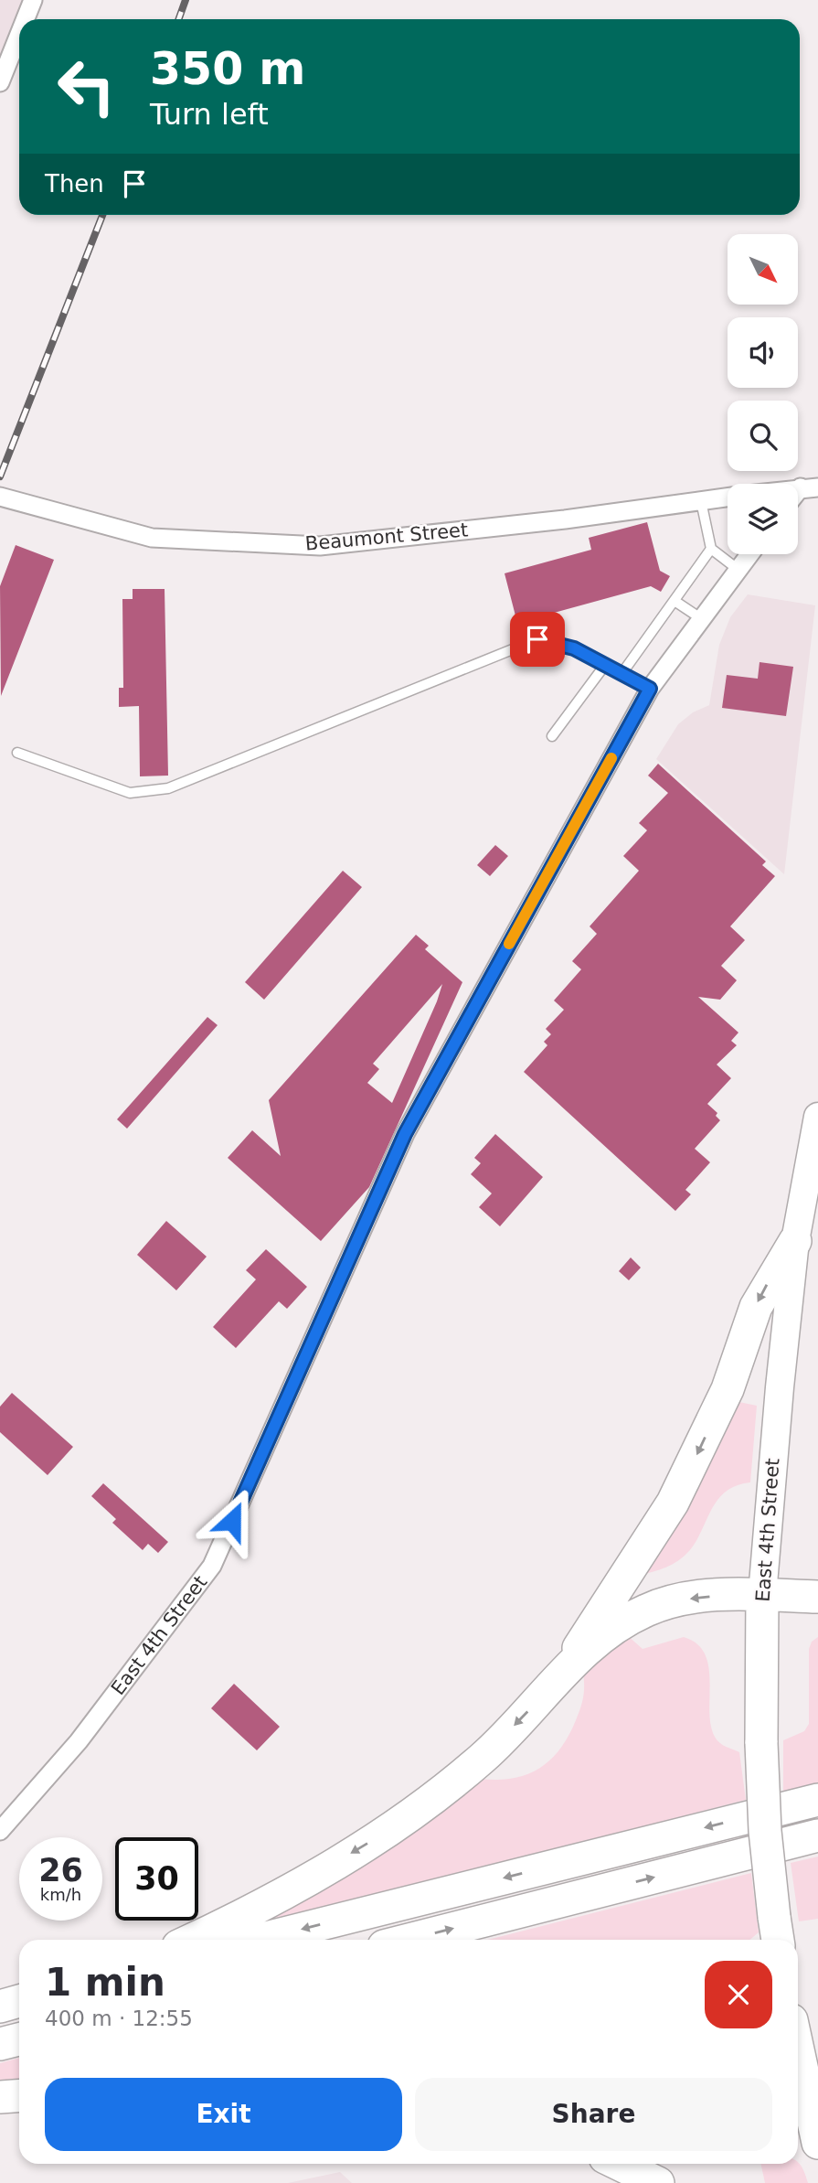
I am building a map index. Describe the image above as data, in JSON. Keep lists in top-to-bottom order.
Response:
{
  "streets": {
    "highway": ["East 4th Street"],
    "street": ["Beaumont Street"]
  },
  "north": "bottom right",
  "page": {
    "turn": ["350 m", "Turn left"],
    "then": "Then",
    "speed": "26 km/h",
    "limit": "30",
    "heading": ["1 min", "400 m · 12:55"],
    "buttons": ["Exit", "Share"]
  }
}
